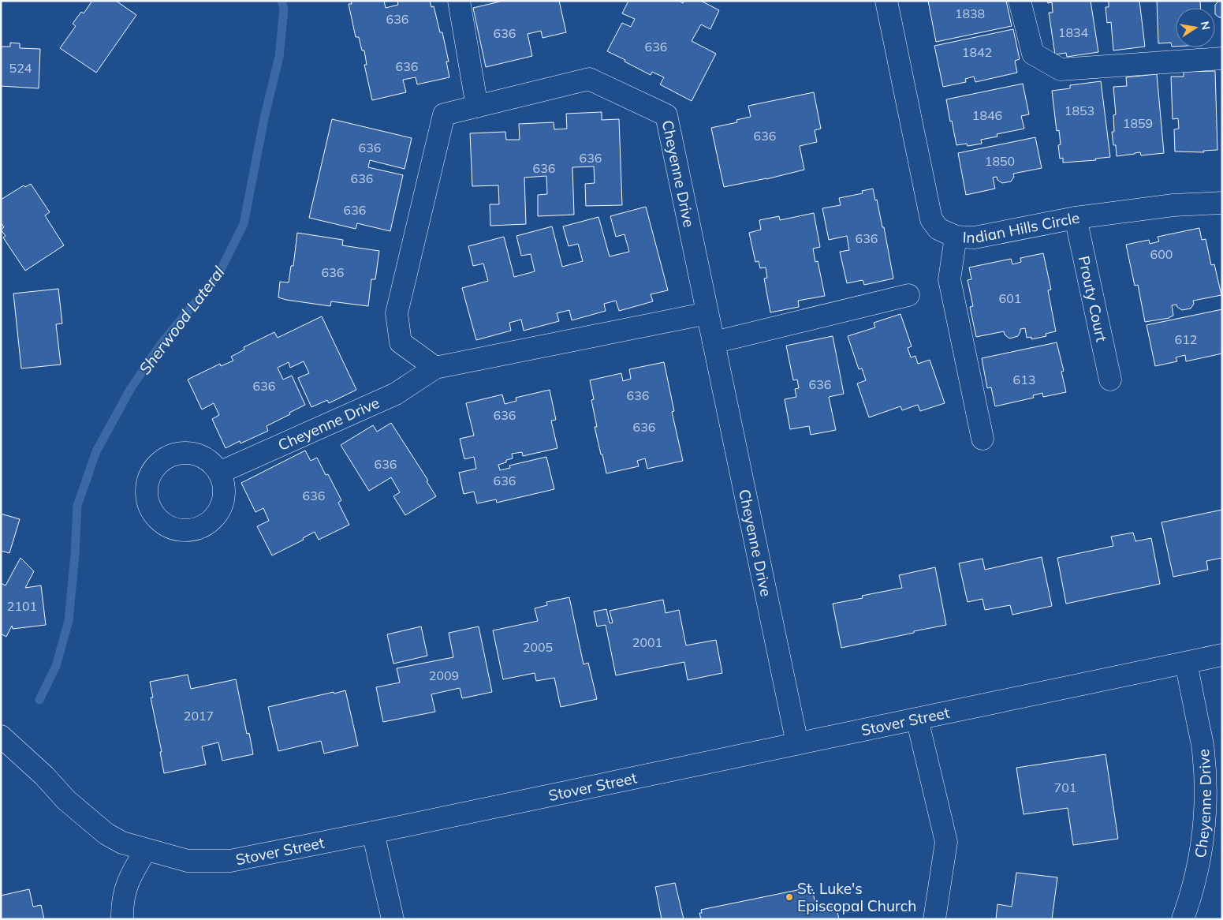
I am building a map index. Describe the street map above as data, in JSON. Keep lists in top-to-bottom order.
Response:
{
  "streets": {
    "street": [
      "Cheyenne Drive",
      "Indian Hills Circle",
      "Prouty Court",
      "Stover Street"
    ]
  },
  "crossings": [
    ["Cheyenne Drive", "Stover Street"],
    ["Indian Hills Circle", "Prouty Court"]
  ],
  "water": ["Sherwood Lateral"],
  "places": ["St. Luke's Episcopal Church"],
  "house_numbers": [
    "1838",
    "636",
    "1834",
    "636",
    "636",
    "1842",
    "636",
    "524",
    "1853",
    "1846",
    "1859",
    "636",
    "636",
    "636",
    "1850",
    "636",
    "636",
    "636",
    "636",
    "600",
    "636",
    "601",
    "612",
    "613",
    "636",
    "636",
    "636",
    "636",
    "636",
    "636",
    "636",
    "636",
    "2101",
    "2001",
    "2005",
    "2009",
    "2017",
    "701"
  ],
  "north": "right"
}
